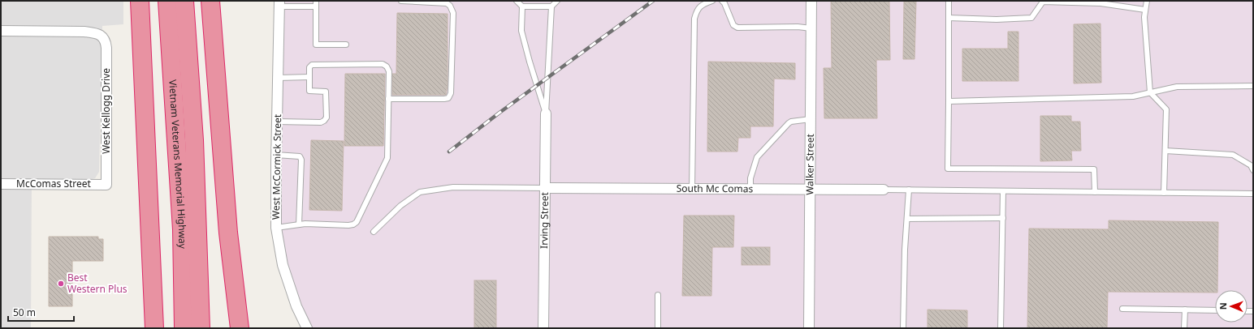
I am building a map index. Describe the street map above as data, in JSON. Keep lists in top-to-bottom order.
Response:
{
  "streets": {
    "highway": ["Vietnam Veterans Memorial Highway"],
    "street": [
      "West Kellogg Drive",
      "Walker Street",
      "West McCormick Street",
      "McComas Street",
      "South Mc Comas",
      "Irving Street"
    ]
  },
  "crossings": [
    ["West Kellogg Drive", "McComas Street"],
    ["Walker Street", "South Mc Comas"],
    ["South Mc Comas", "Irving Street"]
  ],
  "places": ["Best Western Plus"],
  "scale_bar": "50 m",
  "north": "left"
}
